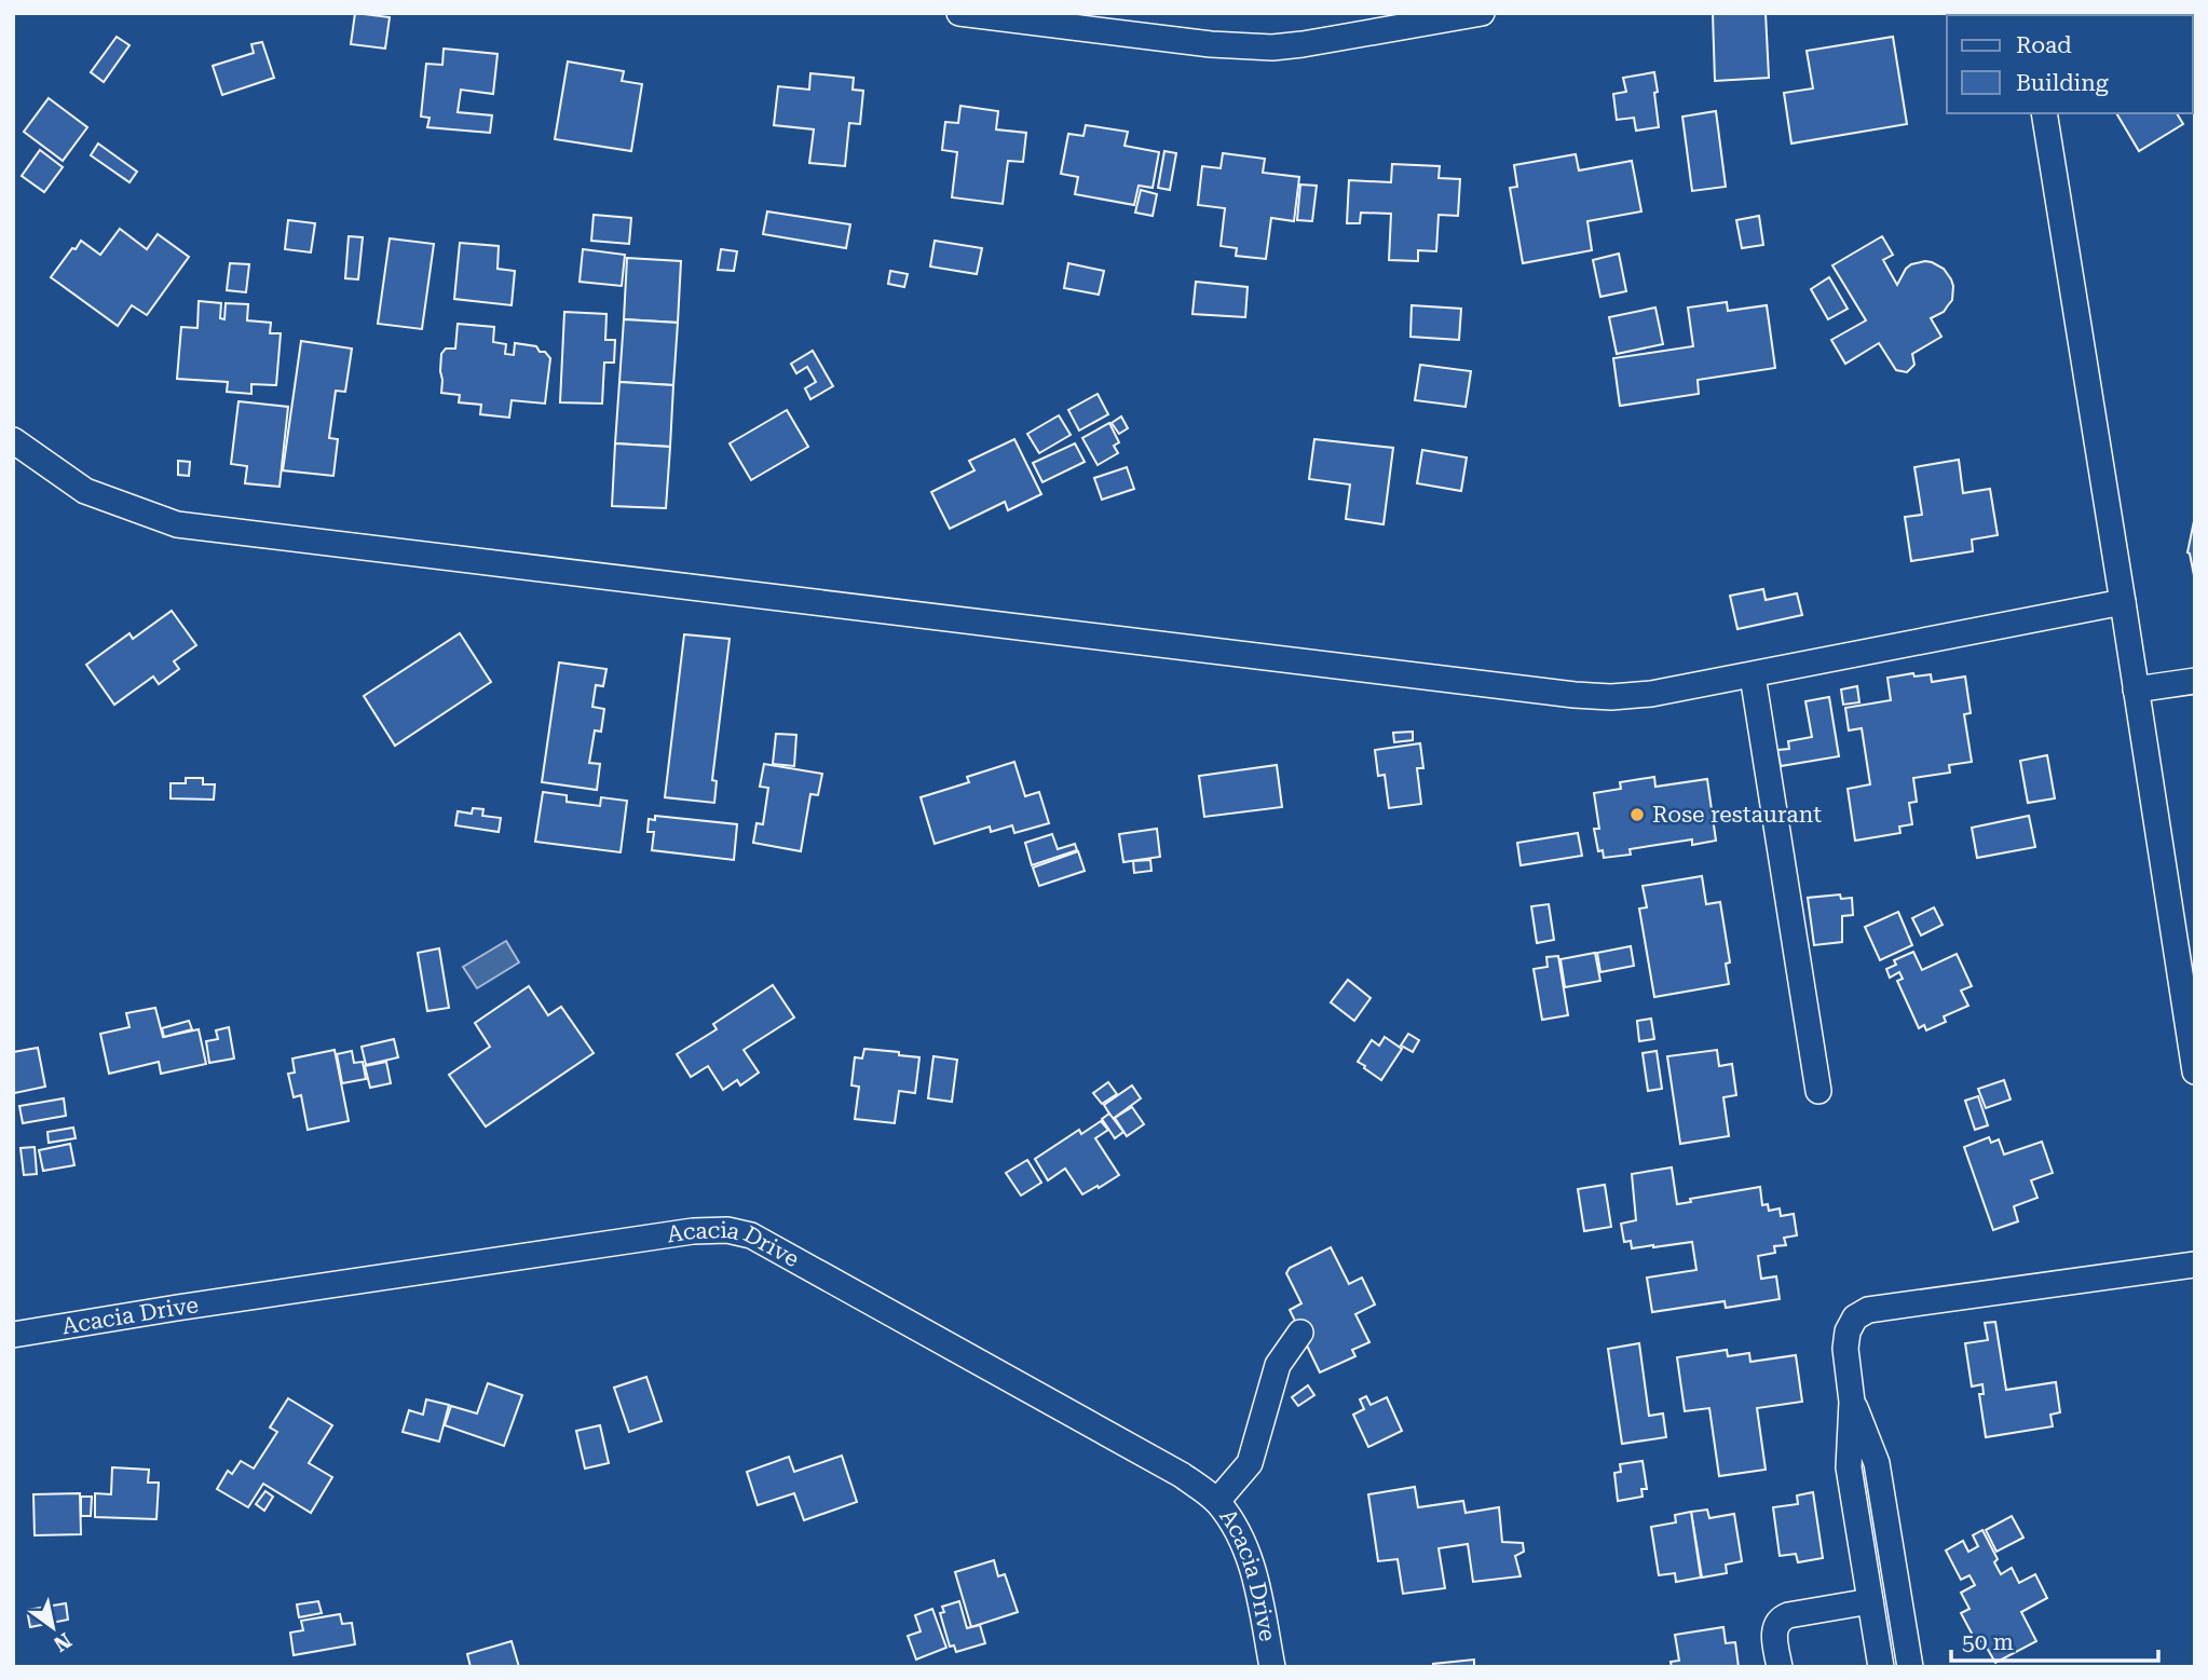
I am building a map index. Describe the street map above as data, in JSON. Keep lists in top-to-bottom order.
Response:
{
  "streets": {
    "street": ["Acacia Drive"]
  },
  "places": ["Rose restaurant"],
  "legend": ["Road", "Building"],
  "scale_bar": "50 m",
  "north": "bottom right"
}
